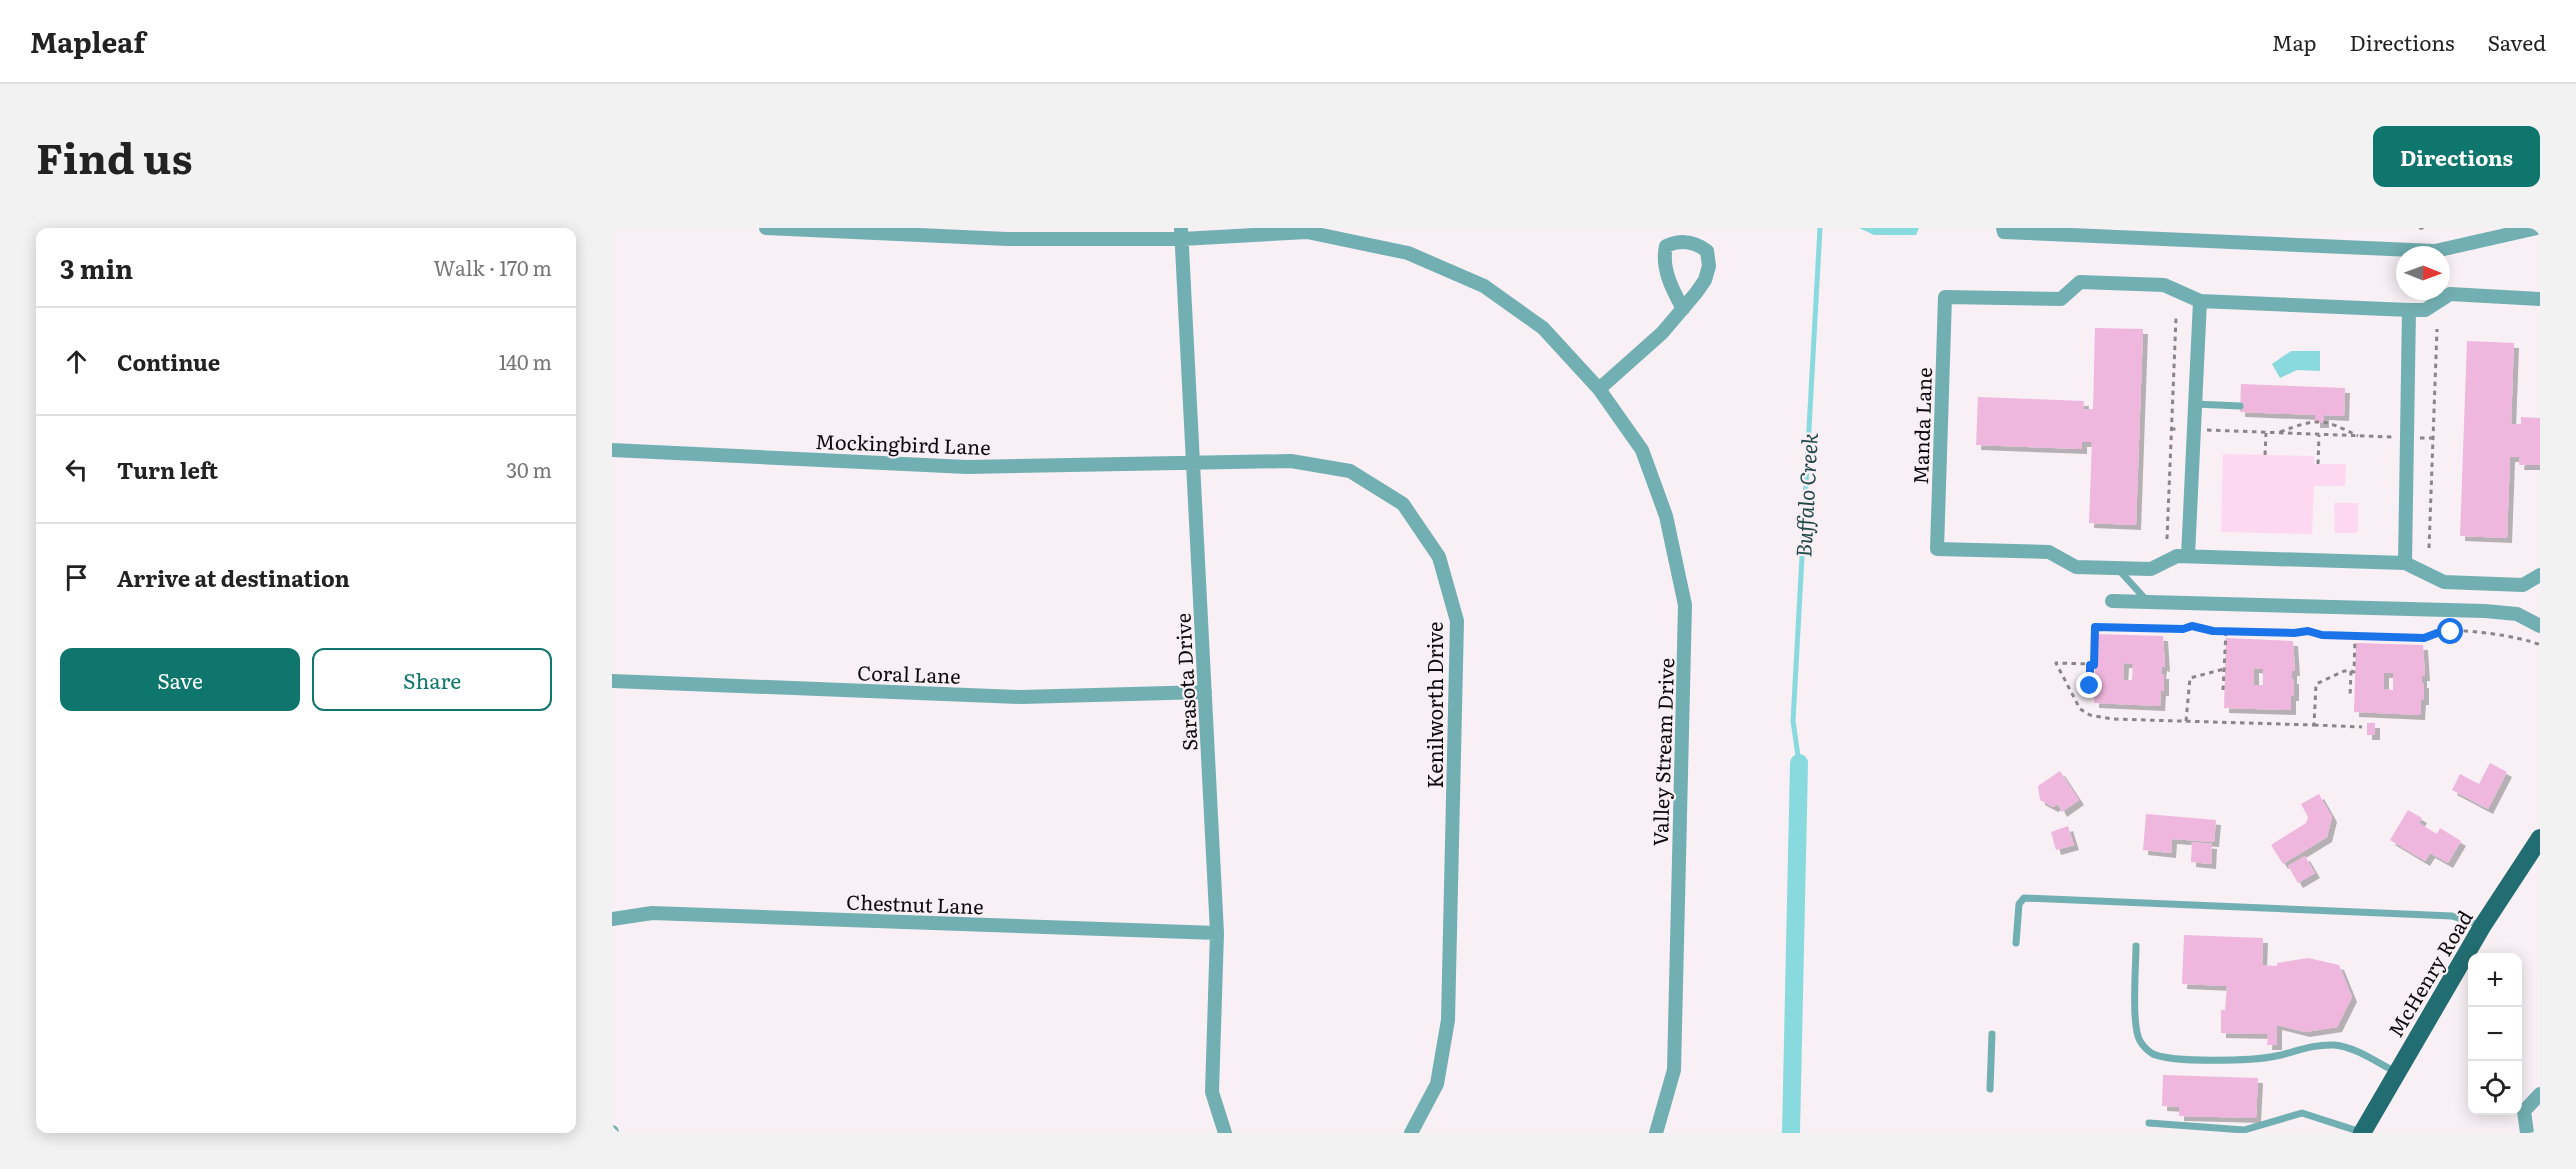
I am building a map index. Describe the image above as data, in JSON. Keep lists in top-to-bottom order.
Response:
{
  "streets": {
    "main road": ["McHenry Road"],
    "street": [
      "Manda Lane",
      "Mockingbird Lane",
      "Coral Lane",
      "Sarasota Drive",
      "Kenilworth Drive",
      "Valley Stream Drive",
      "Chestnut Lane"
    ]
  },
  "crossings": [
    ["Mockingbird Lane", "Sarasota Drive"],
    ["Mockingbird Lane", "Kenilworth Drive"],
    ["Coral Lane", "Sarasota Drive"],
    ["Sarasota Drive", "Kenilworth Drive"],
    ["Sarasota Drive", "Valley Stream Drive"],
    ["Sarasota Drive", "Chestnut Lane"]
  ],
  "water": ["Buffalo Creek"],
  "north": "right",
  "page": {
    "header": "Mapleaf",
    "nav": ["Map", "Directions", "Saved"],
    "title": "Find us",
    "buttons": [
      "Directions",
      ["Save", "Share"]
    ],
    "heading": ["3 min", "Walk · 170 m"],
    "list": [
      ["Continue", "140 m"],
      ["Turn left", "30 m"],
      "Arrive at destination"
    ],
    "map_buttons": ["+", "−"]
  }
}
